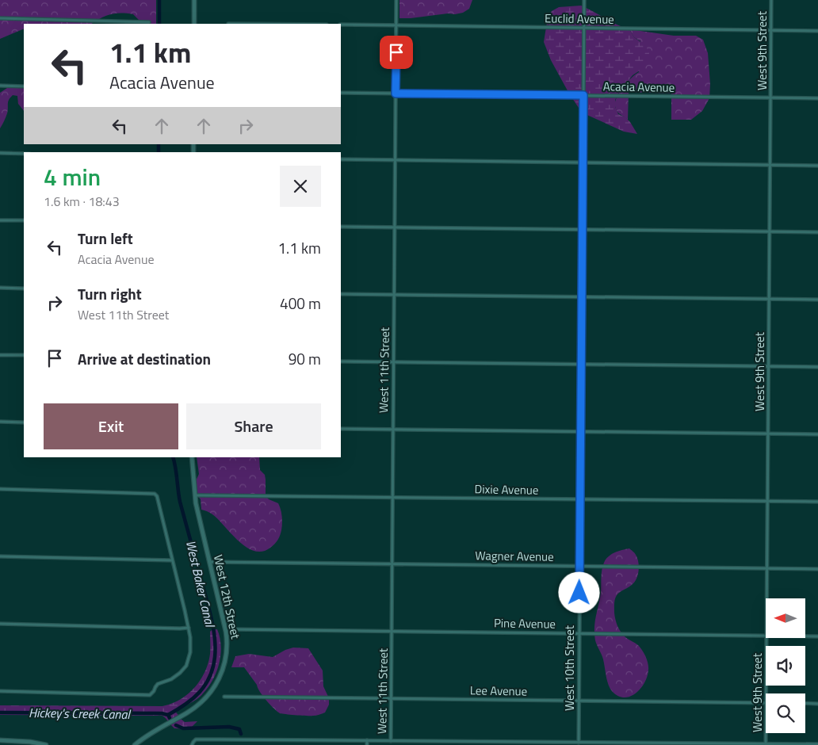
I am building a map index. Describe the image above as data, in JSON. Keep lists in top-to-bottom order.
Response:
{
  "streets": {
    "street": [
      "Euclid Avenue",
      "West 9th Street",
      "Acacia Avenue",
      "West 11th Street",
      "Dixie Avenue",
      "Wagner Avenue",
      "West 12th Street",
      "Pine Avenue",
      "West 10th Street",
      "Lee Avenue"
    ]
  },
  "crossings": [
    ["Euclid Avenue", "West 9th Street"],
    ["Euclid Avenue", "West 11th Street"],
    ["Euclid Avenue", "West 10th Street"],
    ["West 9th Street", "Acacia Avenue"],
    ["West 9th Street", "Dixie Avenue"],
    ["West 9th Street", "Wagner Avenue"],
    ["Acacia Avenue", "West 11th Street"],
    ["Acacia Avenue", "West 10th Street"],
    ["West 11th Street", "Dixie Avenue"],
    ["West 11th Street", "Wagner Avenue"],
    ["West 11th Street", "Pine Avenue"],
    ["West 11th Street", "Lee Avenue"],
    ["Dixie Avenue", "West 12th Street"],
    ["Dixie Avenue", "West 10th Street"],
    ["Wagner Avenue", "West 12th Street"],
    ["Wagner Avenue", "West 10th Street"],
    ["Pine Avenue", "West 10th Street"],
    ["West 10th Street", "Lee Avenue"]
  ],
  "water": ["West Baker Canal", "Hickey's Creek Canal"],
  "north": "left",
  "page": {
    "turn": ["1.1 km", "Acacia Avenue"],
    "heading": ["4 min", "1.6 km · 18:43"],
    "list": [
      {
        "name": "Turn left",
        "note": "Acacia Avenue",
        "value": "1.1 km"
      },
      {
        "name": "Turn right",
        "note": "West 11th Street",
        "value": "400 m"
      },
      {
        "name": "Arrive at destination",
        "value": "90 m"
      }
    ],
    "buttons": ["Exit", "Share"]
  }
}
